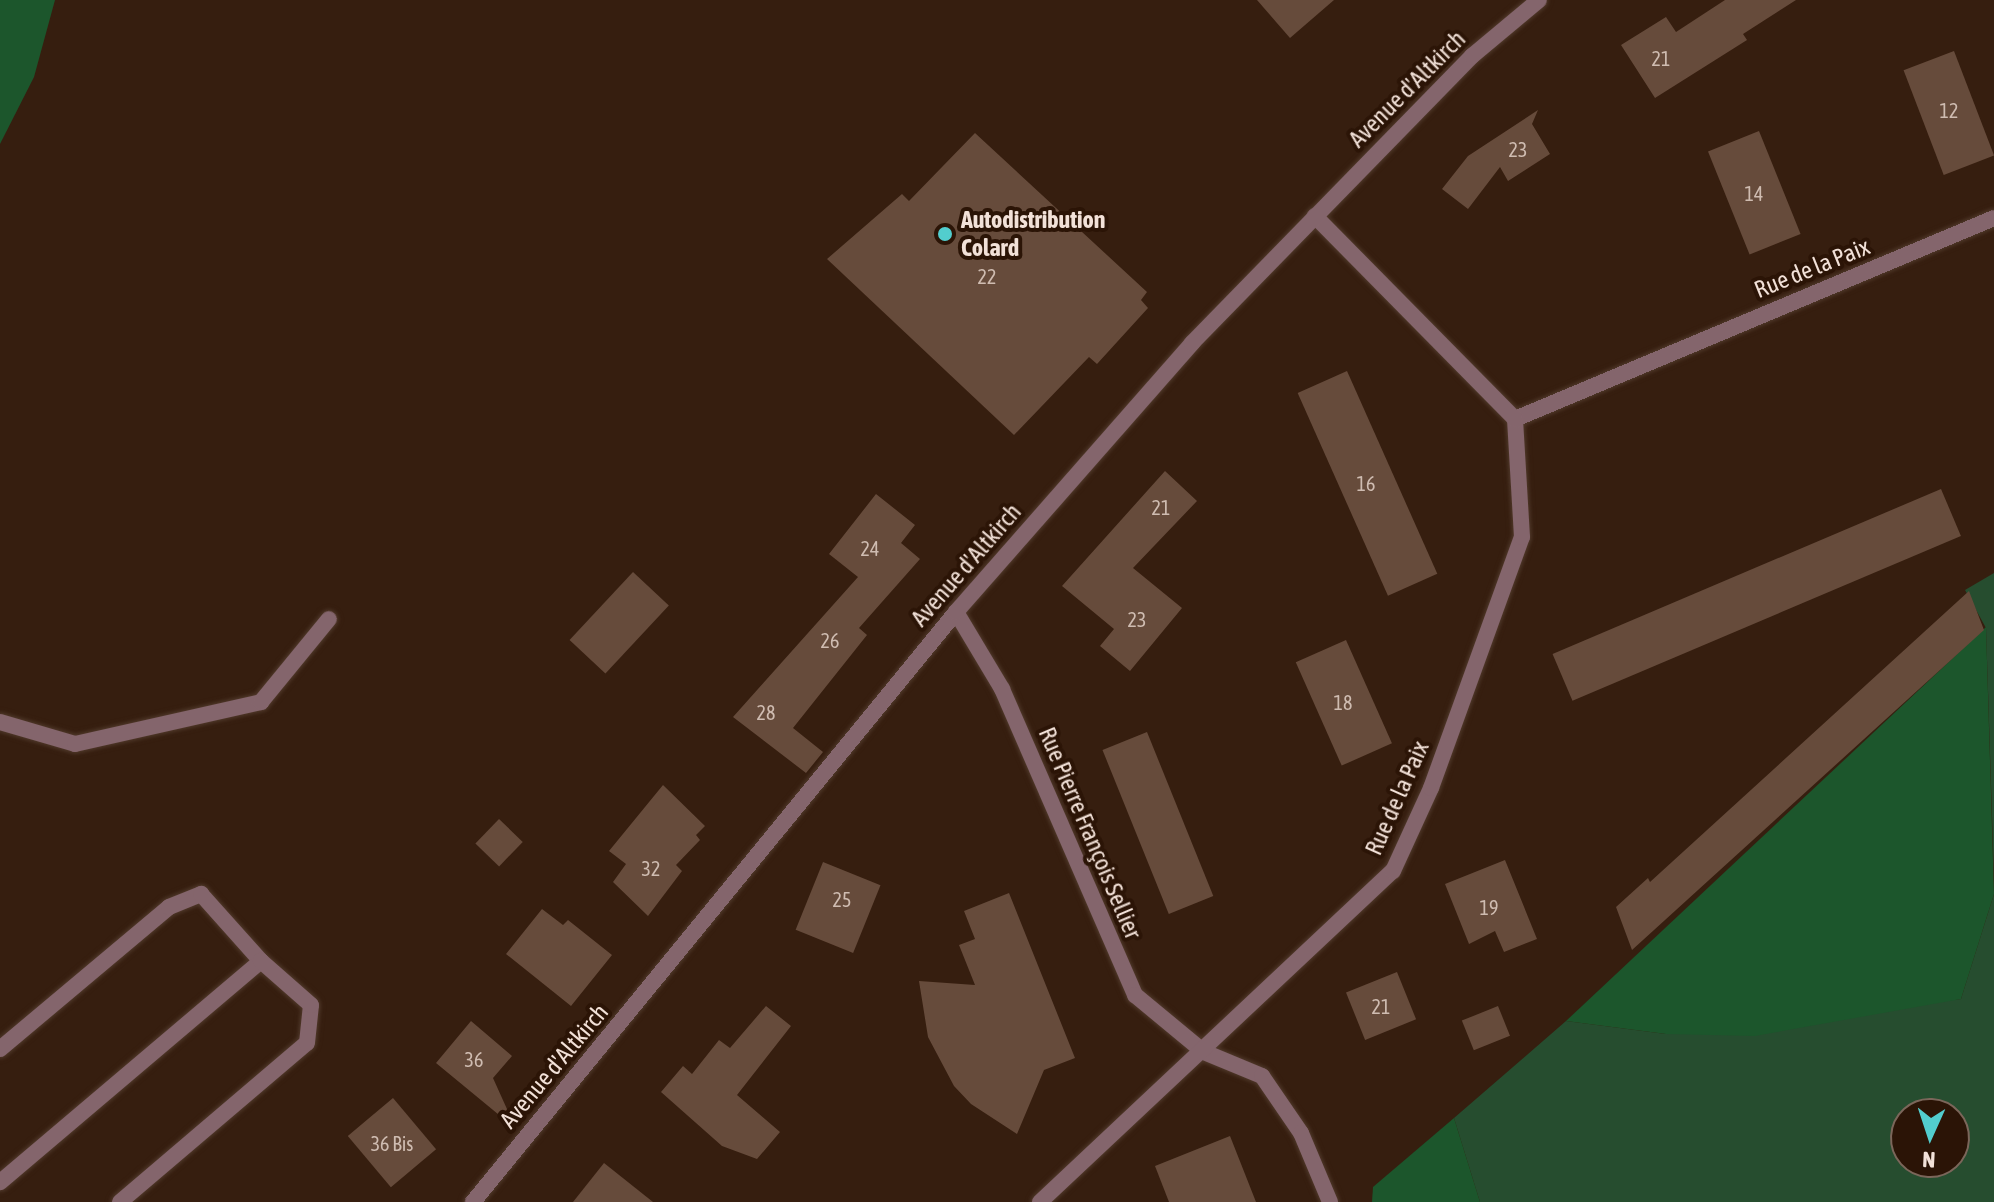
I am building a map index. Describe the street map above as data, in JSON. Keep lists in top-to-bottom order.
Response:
{
  "streets": {
    "street": ["Avenue d'Altkirch", "Rue de la Paix", "Rue Pierre François Sellier"]
  },
  "crossings": [
    ["Avenue d'Altkirch", "Rue Pierre François Sellier"],
    ["Rue de la Paix", "Rue Pierre François Sellier"]
  ],
  "places": ["Autodistribution Colard"],
  "house_numbers": [
    "21",
    "12",
    "23",
    "14",
    "22",
    "16",
    "21",
    "24",
    "23",
    "26",
    "18",
    "28",
    "32",
    "25",
    "19",
    "21",
    "36",
    "36 Bis"
  ],
  "north": "bottom"
}
